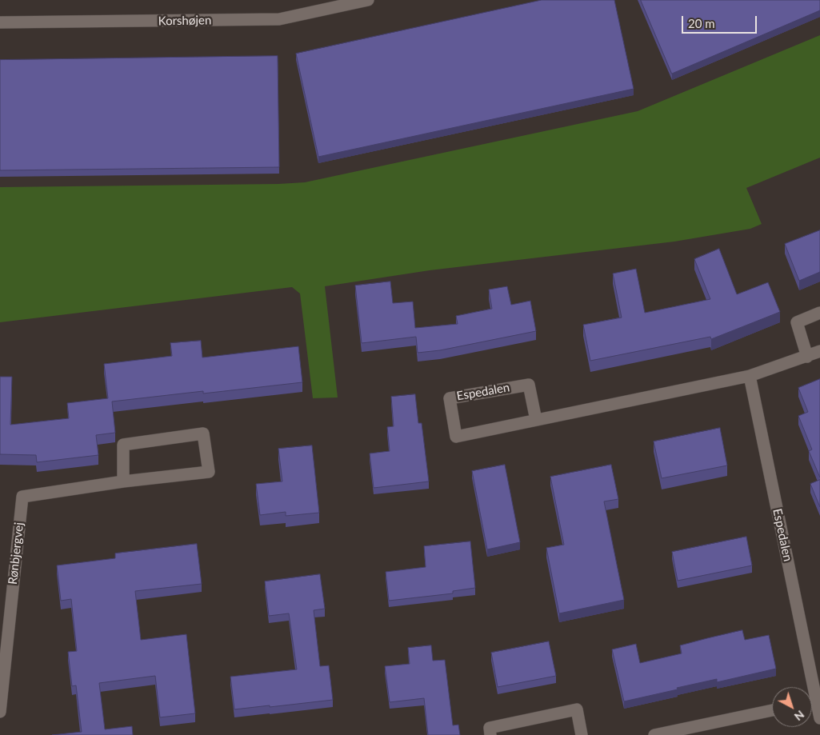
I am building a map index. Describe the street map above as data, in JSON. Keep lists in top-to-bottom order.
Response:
{
  "streets": {
    "street": ["Korshøjen", "Espedalen", "Rønbjergvej"]
  },
  "scale_bar": "20 m",
  "north": "bottom right"
}
